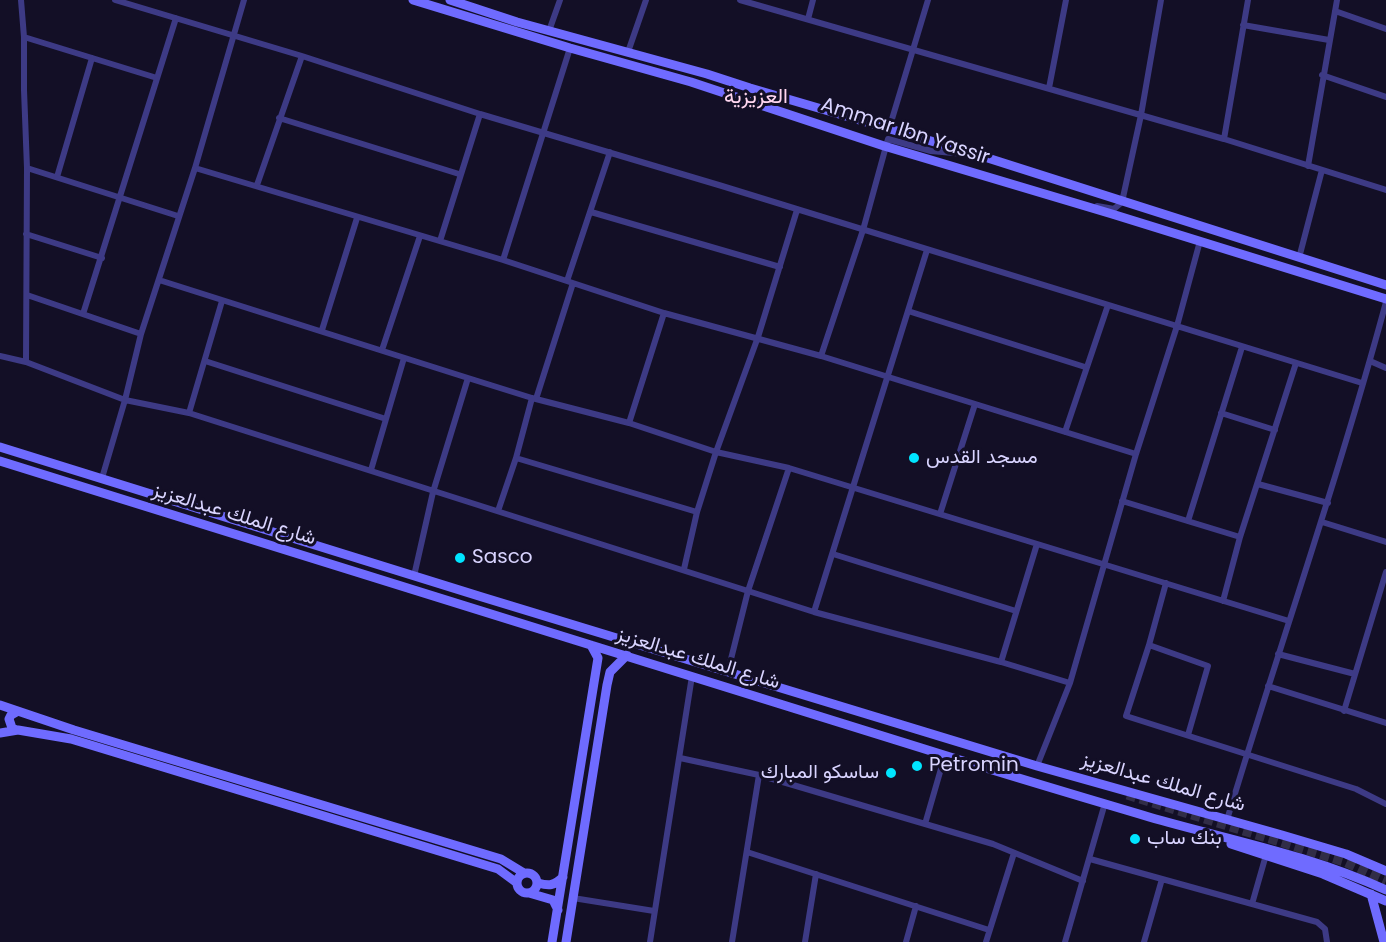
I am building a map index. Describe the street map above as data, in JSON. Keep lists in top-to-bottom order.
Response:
{
  "streets": {
    "street": ["Ammar Ibn Yassir", "شارع الملك عبدالعزيز"]
  },
  "districts": ["العزيزية"],
  "places": [
    "مسجد القدس",
    "Sasco",
    "Petromin",
    "ساسكو المبارك",
    "بنك ساب"
  ]
}
